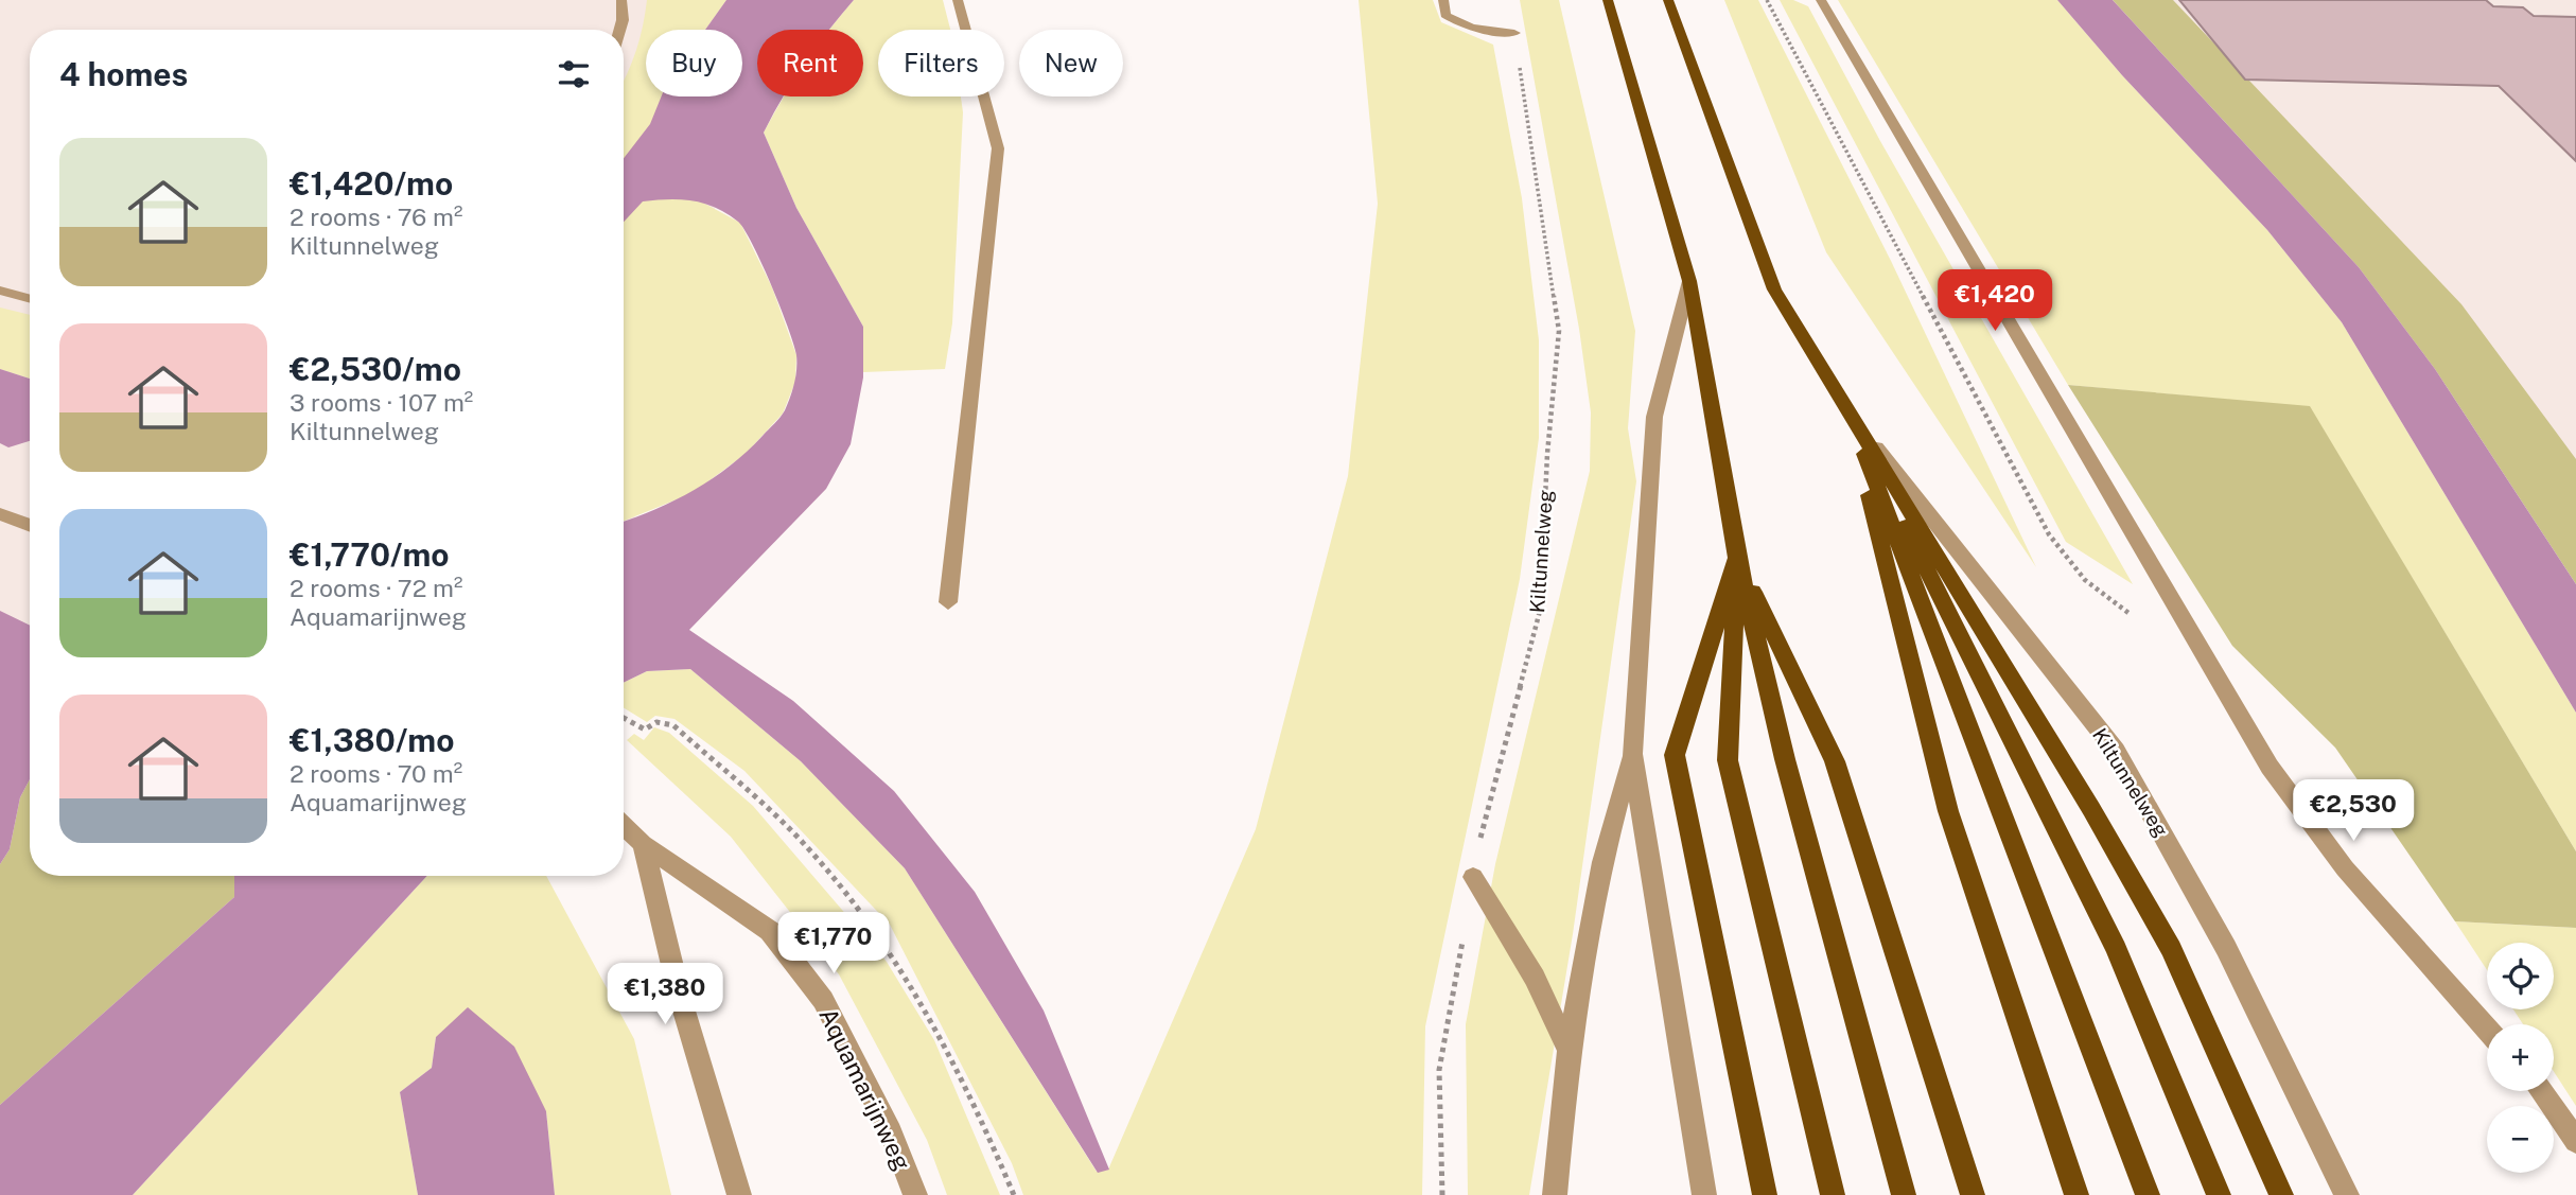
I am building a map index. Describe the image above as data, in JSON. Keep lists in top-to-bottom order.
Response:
{
  "streets": {
    "main road": ["Kiltunnelweg"],
    "street": ["Aquamarijnweg"]
  },
  "page": {
    "chip": [
      "Buy",
      "Rent",
      "Filters",
      "New"
    ],
    "heading": "4 homes",
    "list": [
      {
        "name": "€1,420/mo",
        "note": "2 rooms · 76 m² · Kiltunnelweg"
      },
      {
        "name": "€2,530/mo",
        "note": "3 rooms · 107 m² · Kiltunnelweg"
      },
      {
        "name": "€1,770/mo",
        "note": "2 rooms · 72 m² · Aquamarijnweg"
      },
      {
        "name": "€1,380/mo",
        "note": "2 rooms · 70 m² · Aquamarijnweg"
      }
    ],
    "price": [
      "€1,420",
      "€2,530",
      "€1,770",
      "€1,380"
    ],
    "map_buttons": ["+", "−"]
  }
}
